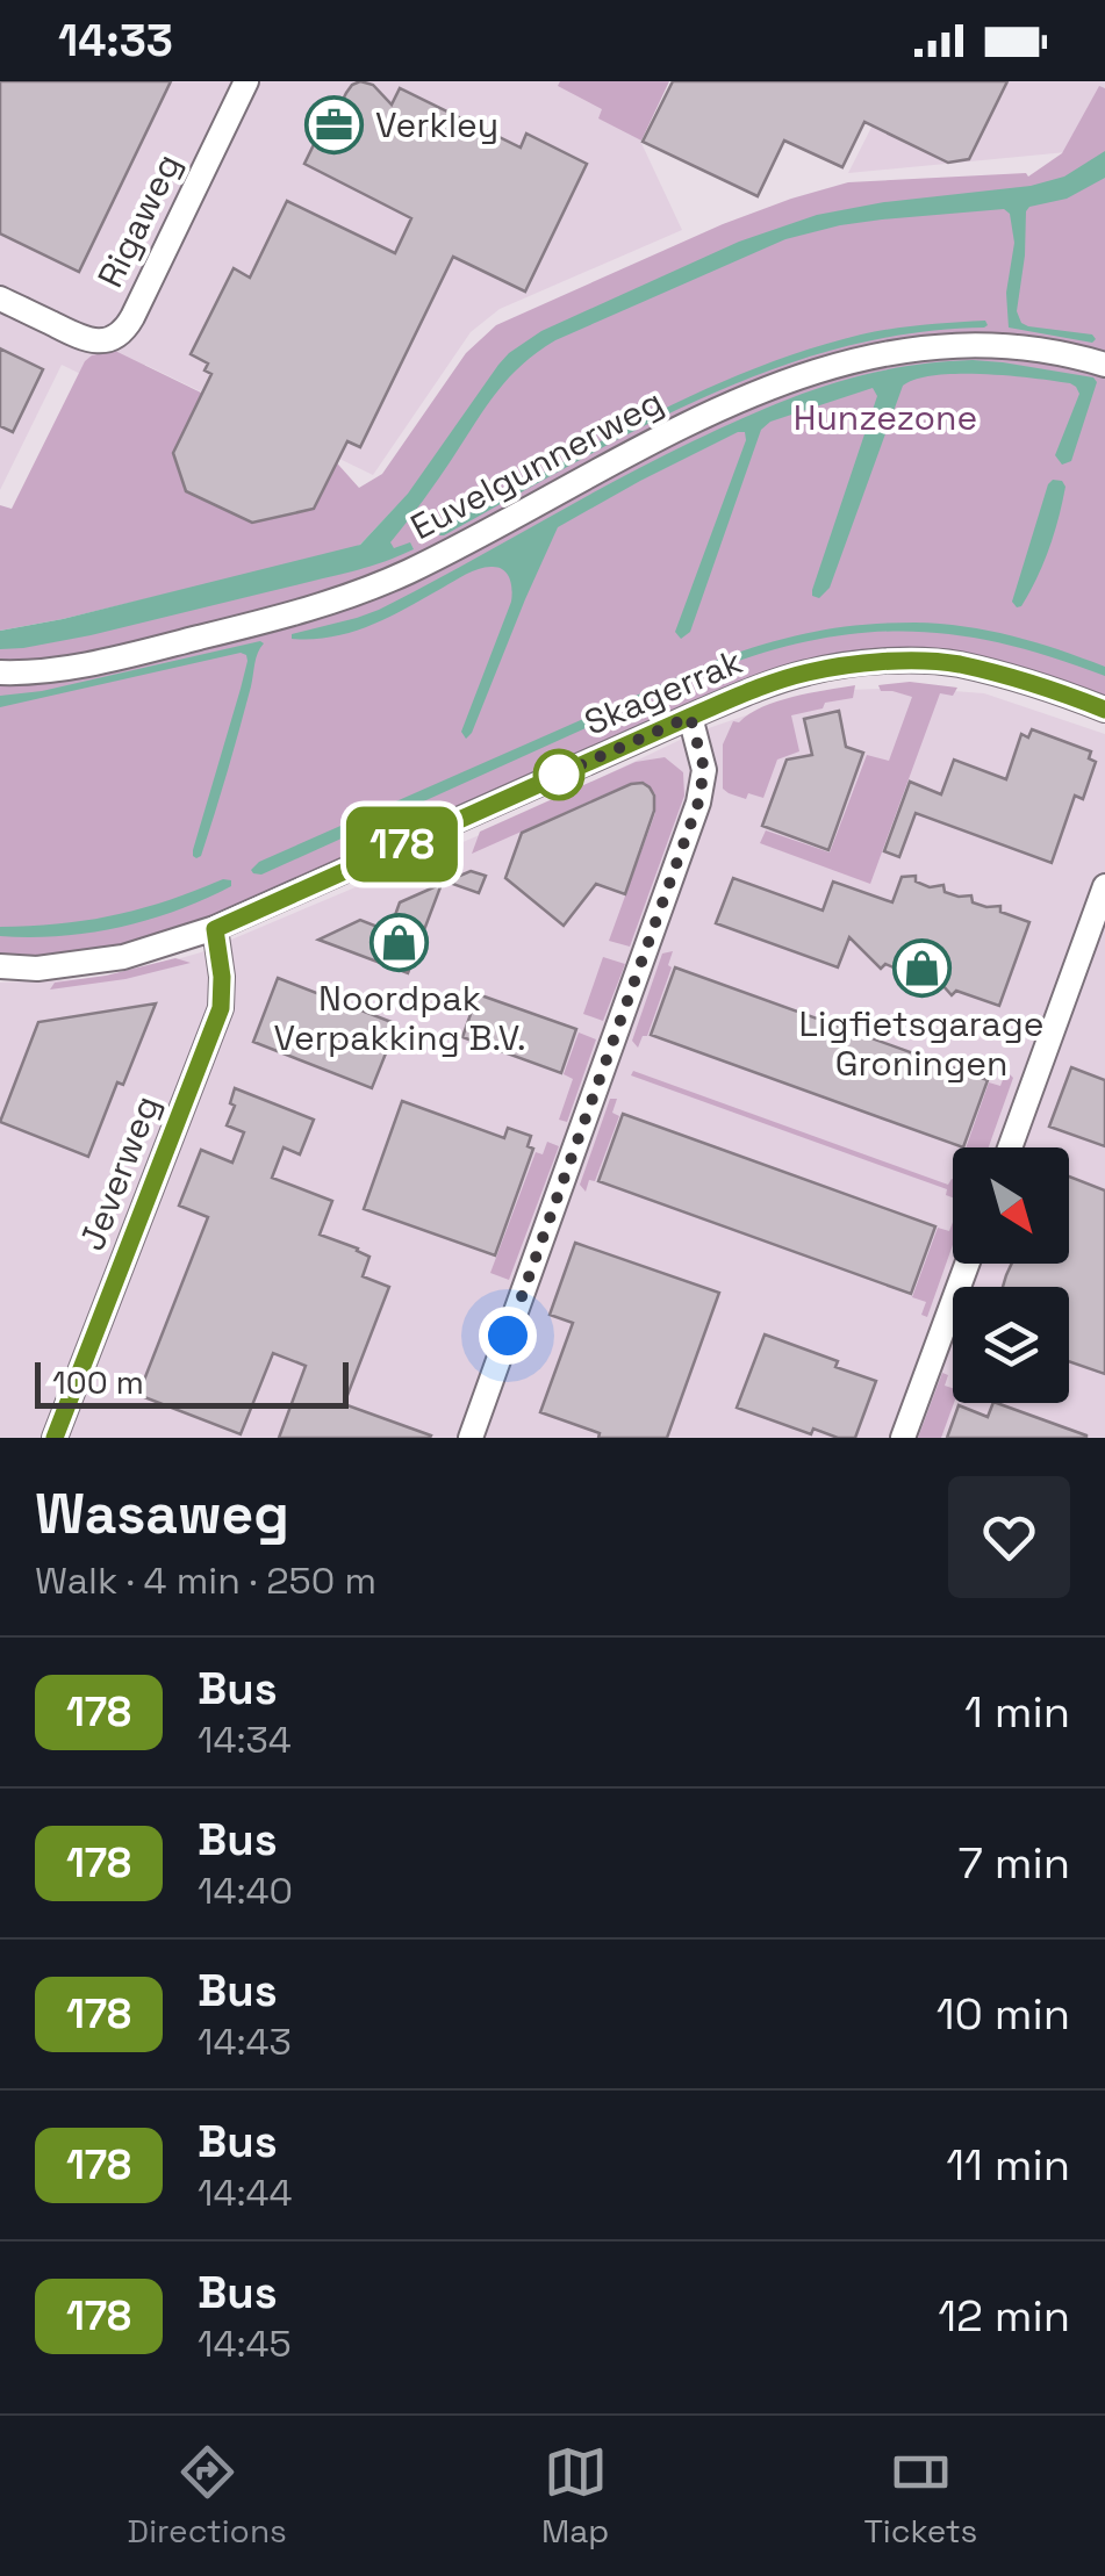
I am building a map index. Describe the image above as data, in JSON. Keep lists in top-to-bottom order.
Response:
{
  "streets": {
    "street": [
      "Rigaweg",
      "Euvelgunnerweg",
      "Skagerrak",
      "Jeverweg"
    ]
  },
  "crossings": [
    ["Skagerrak", "Jeverweg"]
  ],
  "parks": ["Hunzezone"],
  "places": {
    "office": ["Verkley"],
    "shop": ["Noordpak Verpakking B.V.", "Ligfietsgarage Groningen"]
  },
  "lines": ["bus line 178"],
  "scale_bar": "100 m",
  "north": "bottom right",
  "page": {
    "status": "14:33",
    "on_map": "178",
    "scale": "100 m",
    "heading": ["Wasaweg", "Walk · 4 min · 250 m"],
    "list": [
      {
        "mark": "178",
        "name": "Bus",
        "note": "14:34",
        "value": "1 min"
      },
      {
        "mark": "178",
        "name": "Bus",
        "note": "14:40",
        "value": "7 min"
      },
      {
        "mark": "178",
        "name": "Bus",
        "note": "14:43",
        "value": "10 min"
      },
      {
        "mark": "178",
        "name": "Bus",
        "note": "14:44",
        "value": "11 min"
      },
      {
        "mark": "178",
        "name": "Bus",
        "note": "14:45",
        "value": "12 min"
      }
    ],
    "tabs": ["Directions", "Map", "Tickets"]
  }
}
